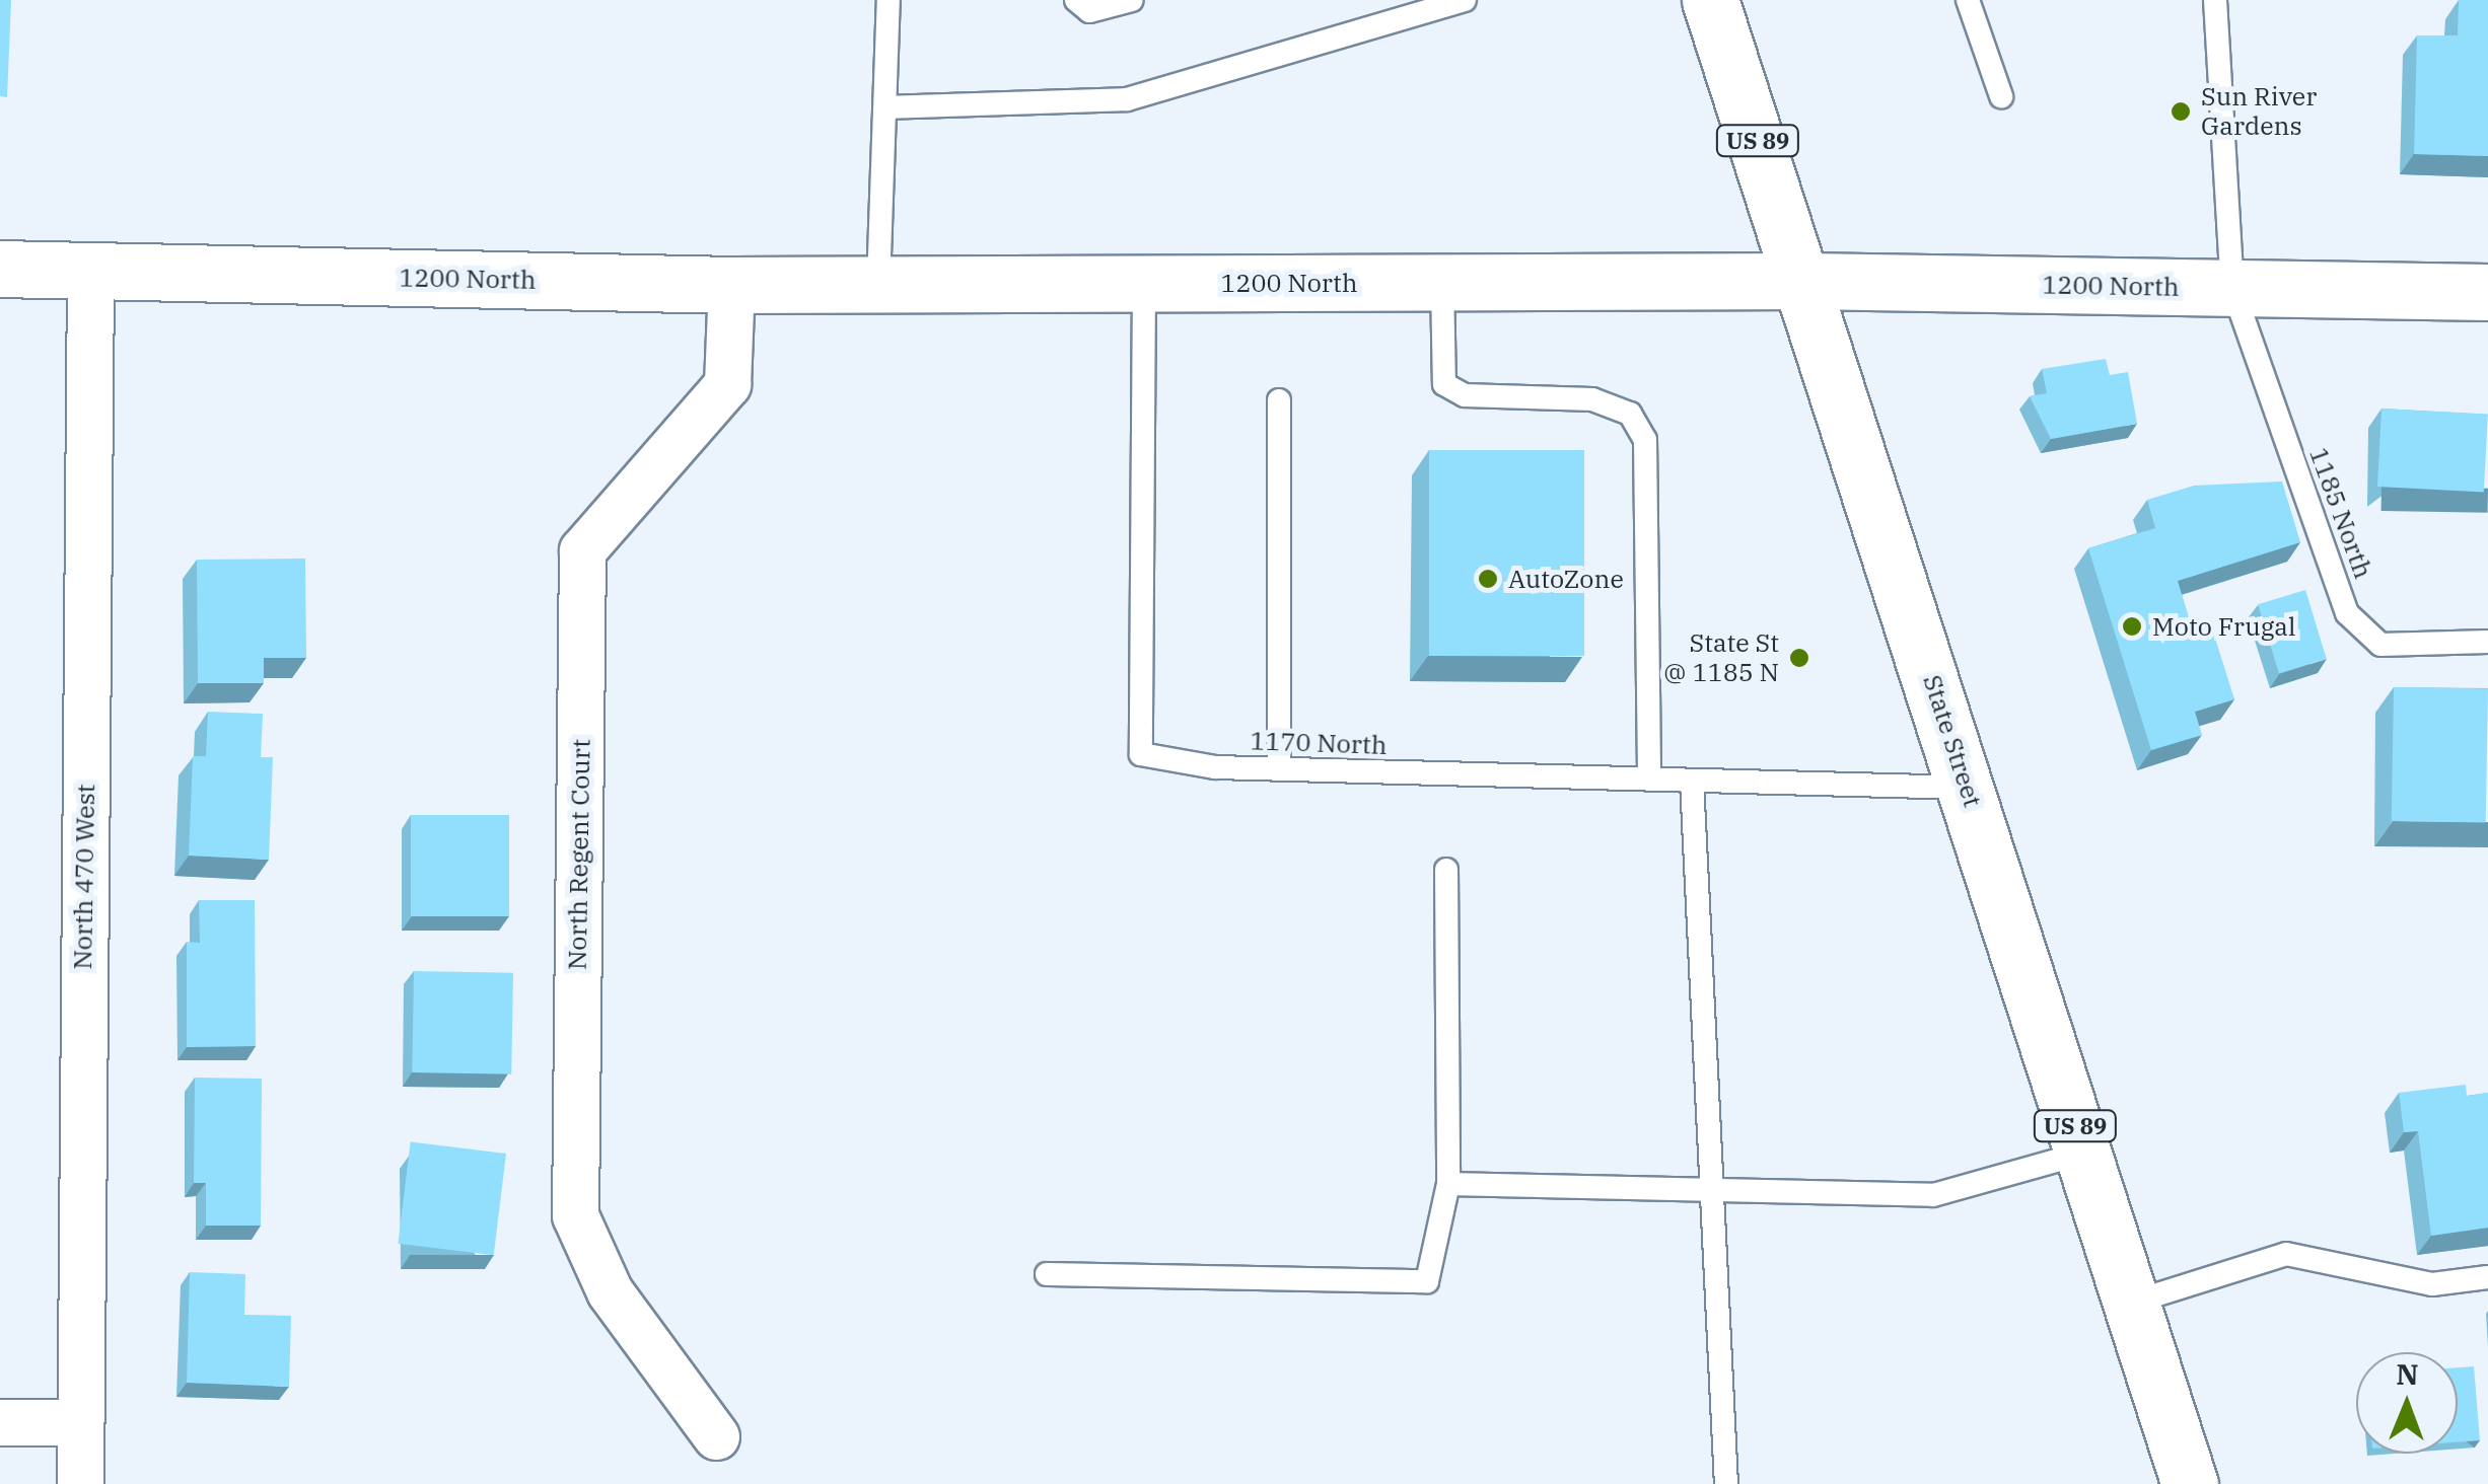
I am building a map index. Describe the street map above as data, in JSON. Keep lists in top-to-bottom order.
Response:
{
  "streets": {
    "street": [
      "US 89",
      "1200 North",
      "State Street",
      "North Regent Court",
      "North 470 West"
    ],
    "lane": ["1185 North", "1170 North"]
  },
  "crossings": [
    ["1200 North", "1185 North"],
    ["1200 North", "State Street"],
    ["1200 North", "1170 North"],
    ["1200 North", "North Regent Court"],
    ["1200 North", "North 470 West"],
    ["State Street", "1170 North"]
  ],
  "places": [
    "Sun River Gardens",
    "AutoZone",
    "Moto Frugal",
    "State St @ 1185 N"
  ],
  "north": "top"
}
